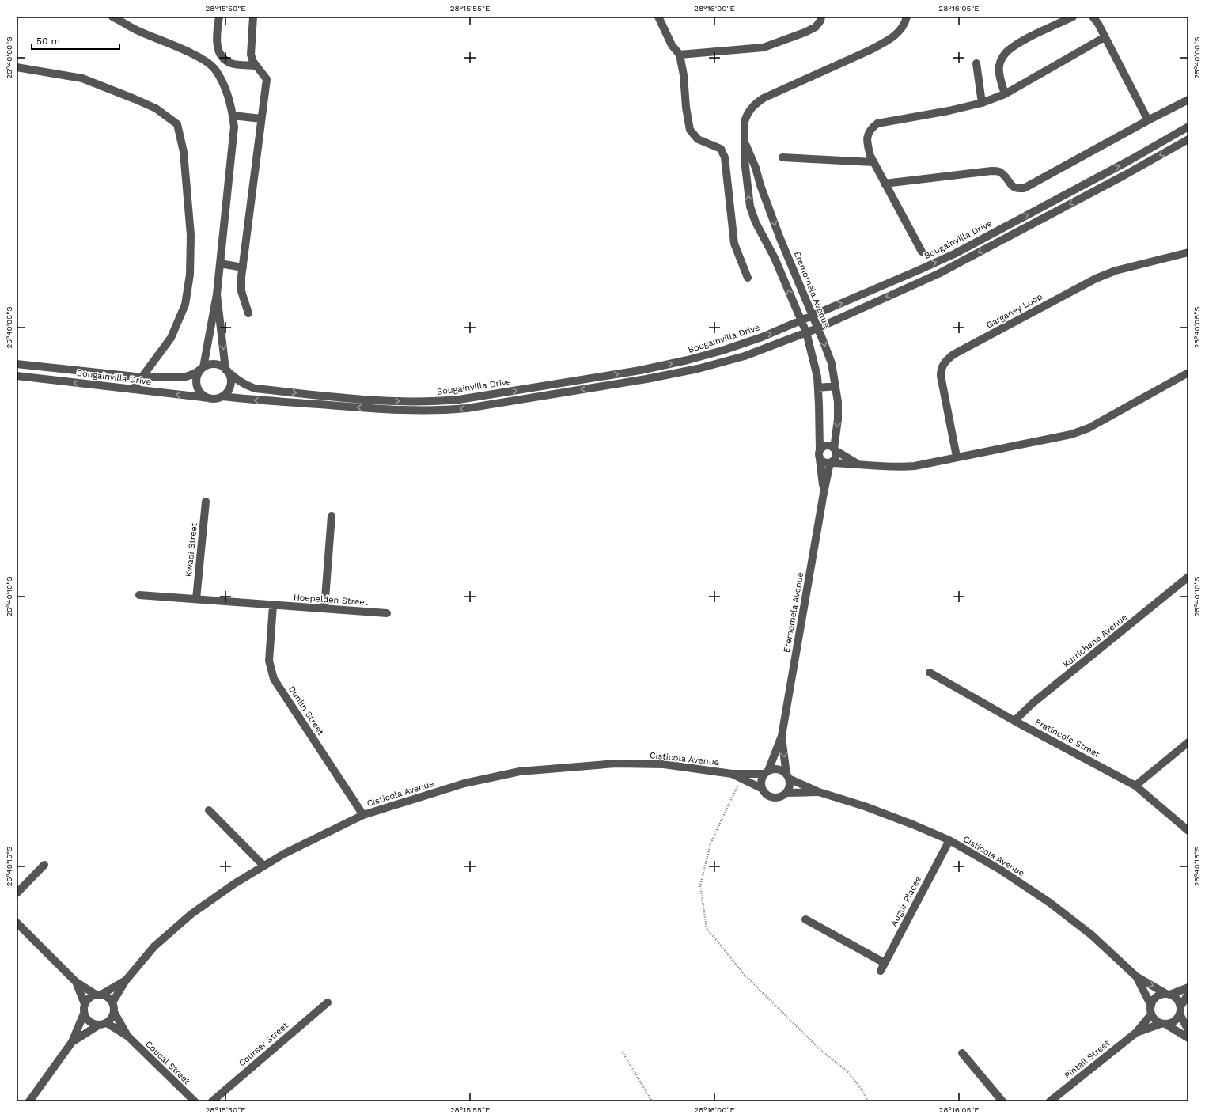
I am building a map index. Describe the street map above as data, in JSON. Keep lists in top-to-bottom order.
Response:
{
  "streets": {
    "street": [
      "Bougainvilla Drive",
      "Eremomela Avenue",
      "Garganey Loop",
      "Kwadi Street",
      "Hoepelden Street",
      "Kurrichane Avenue",
      "Dunlin Street",
      "Pratincole Street",
      "Cisticola Avenue",
      "Augur Placee",
      "Courser Street",
      "Pintail Street",
      "Coucal Street"
    ]
  },
  "crossings": [
    ["Bougainvilla Drive", "Eremomela Avenue"],
    ["Eremomela Avenue", "Cisticola Avenue"],
    ["Hoepelden Street", "Dunlin Street"],
    ["Kurrichane Avenue", "Pratincole Street"],
    ["Dunlin Street", "Cisticola Avenue"],
    ["Cisticola Avenue", "Augur Placee"],
    ["Cisticola Avenue", "Pintail Street"],
    ["Cisticola Avenue", "Coucal Street"]
  ],
  "scale_bar": "50 m",
  "coordinates": [
    "28°15'50\"E",
    "28°15'55\"E",
    "28°16'00\"E",
    "28°16'05\"E",
    "25°40'00\"S",
    "25°40'05\"S",
    "25°40'10\"S",
    "25°40'15\"S"
  ]
}
